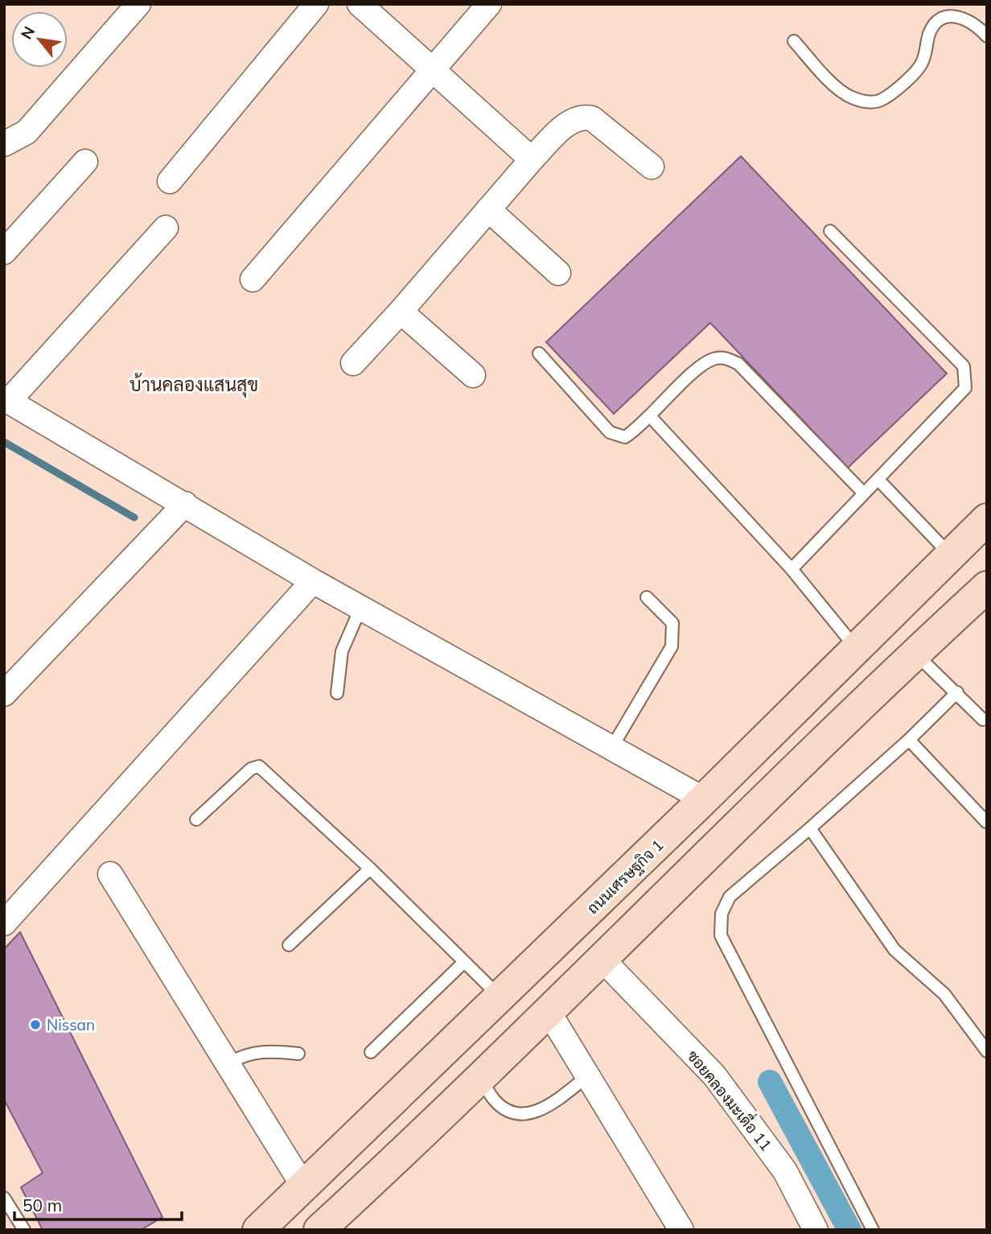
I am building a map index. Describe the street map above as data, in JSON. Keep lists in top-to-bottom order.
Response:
{
  "streets": {
    "main road": ["ถนนเศรษฐกิจ 1"],
    "street": ["ซอยคลองมะเดื่อ 11"]
  },
  "districts": ["บ้านคลองแสนสุข"],
  "places": ["Nissan"],
  "scale_bar": "50 m",
  "north": "top left"
}
